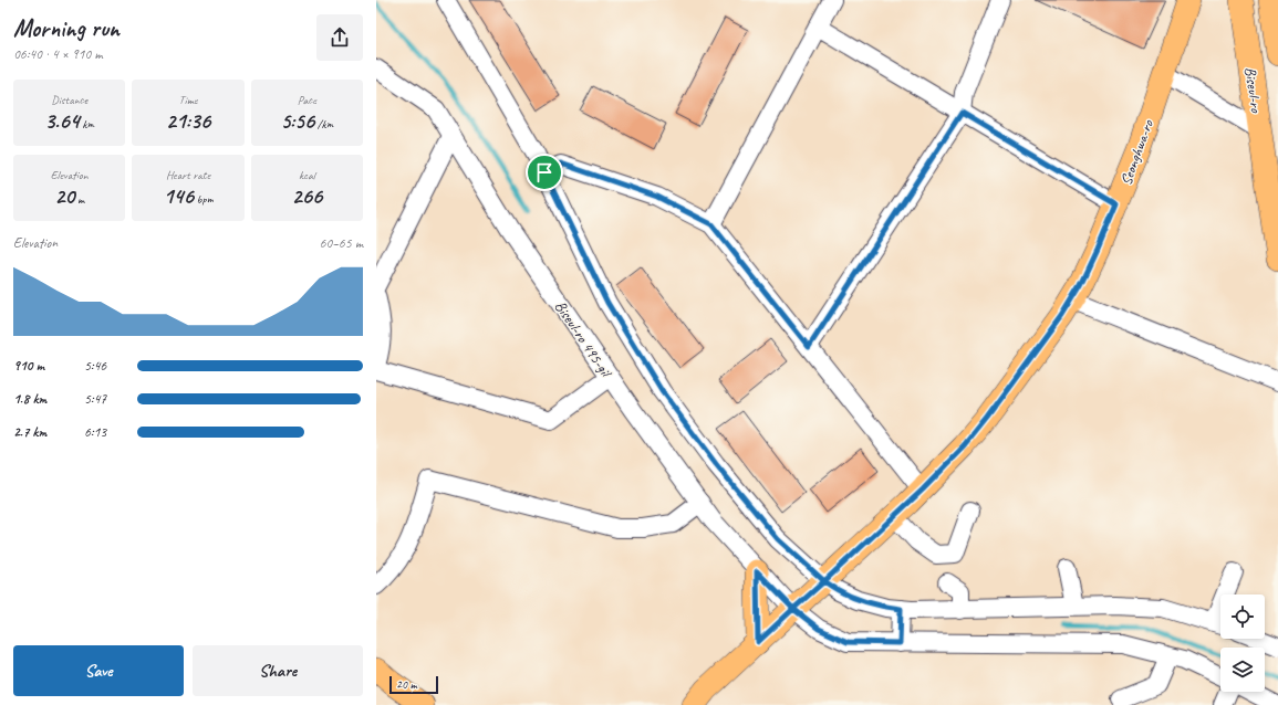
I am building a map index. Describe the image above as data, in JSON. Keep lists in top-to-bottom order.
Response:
{
  "streets": {
    "main road": ["Biseul-ro", "Seonghwa-ro"],
    "street": ["Biseul-ro 495-gil"]
  },
  "crossings": [
    ["Seonghwa-ro", "Biseul-ro 495-gil"]
  ],
  "scale_bar": "20 m",
  "page": {
    "heading": ["Morning run", "06:40 · 4 × 910 m"],
    "stats": [
      ["Distance", "3.64 km"],
      ["Time", "21:36"],
      ["Pace", "5:56 /km"],
      ["Elevation", "20 m"],
      ["Heart rate", "146 bpm"],
      ["kcal", "266"]
    ],
    "chart": ["Elevation", "60–65 m"],
    "list": [
      {
        "name": "910 m",
        "note": "5:46"
      },
      {
        "name": "1.8 km",
        "note": "5:47"
      },
      {
        "name": "2.7 km",
        "note": "6:13"
      }
    ],
    "buttons": ["Save", "Share"],
    "scale": "20 m"
  }
}
